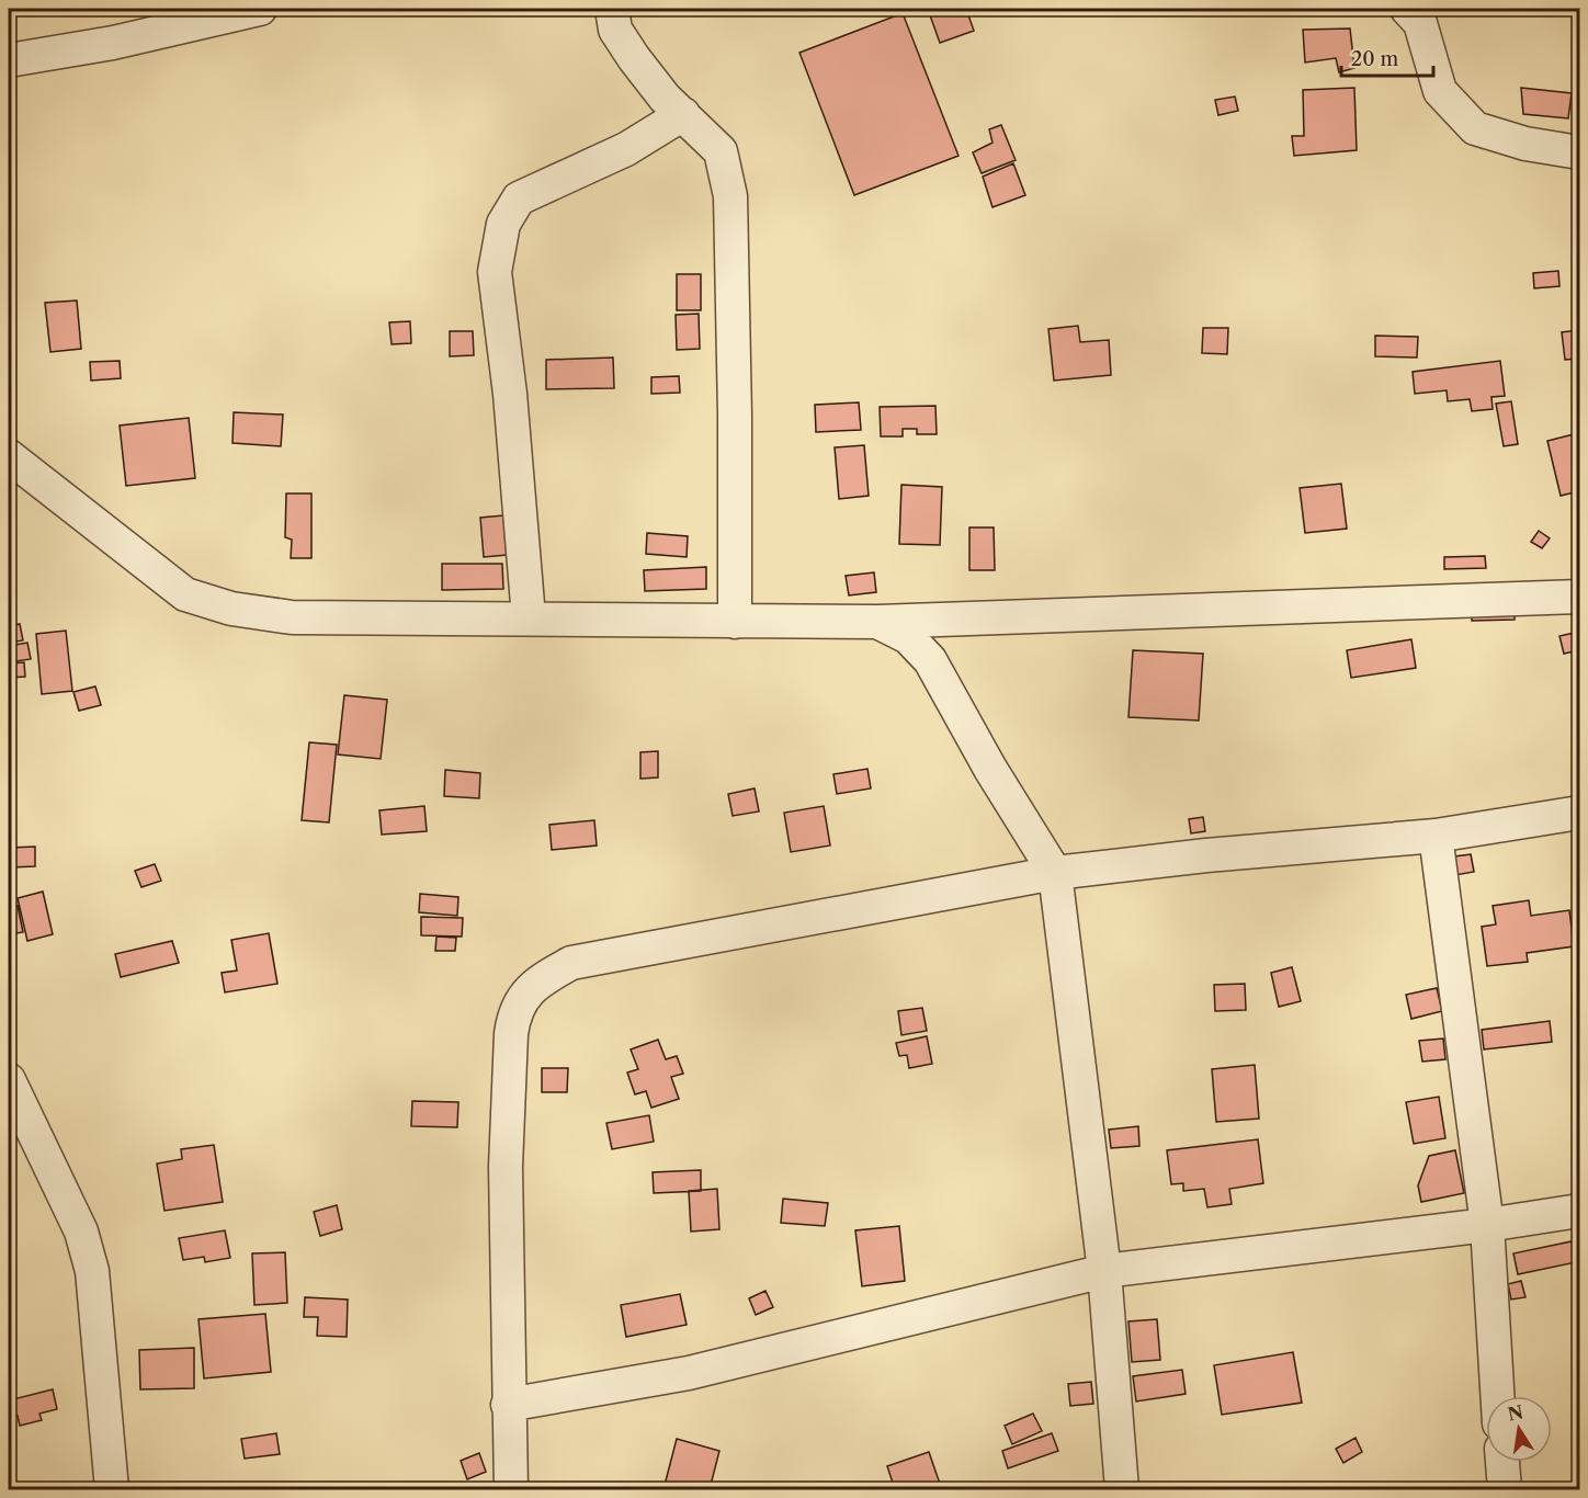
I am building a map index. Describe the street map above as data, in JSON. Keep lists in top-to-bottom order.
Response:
{
  "scale_bar": "20 m",
  "north": "top"
}
